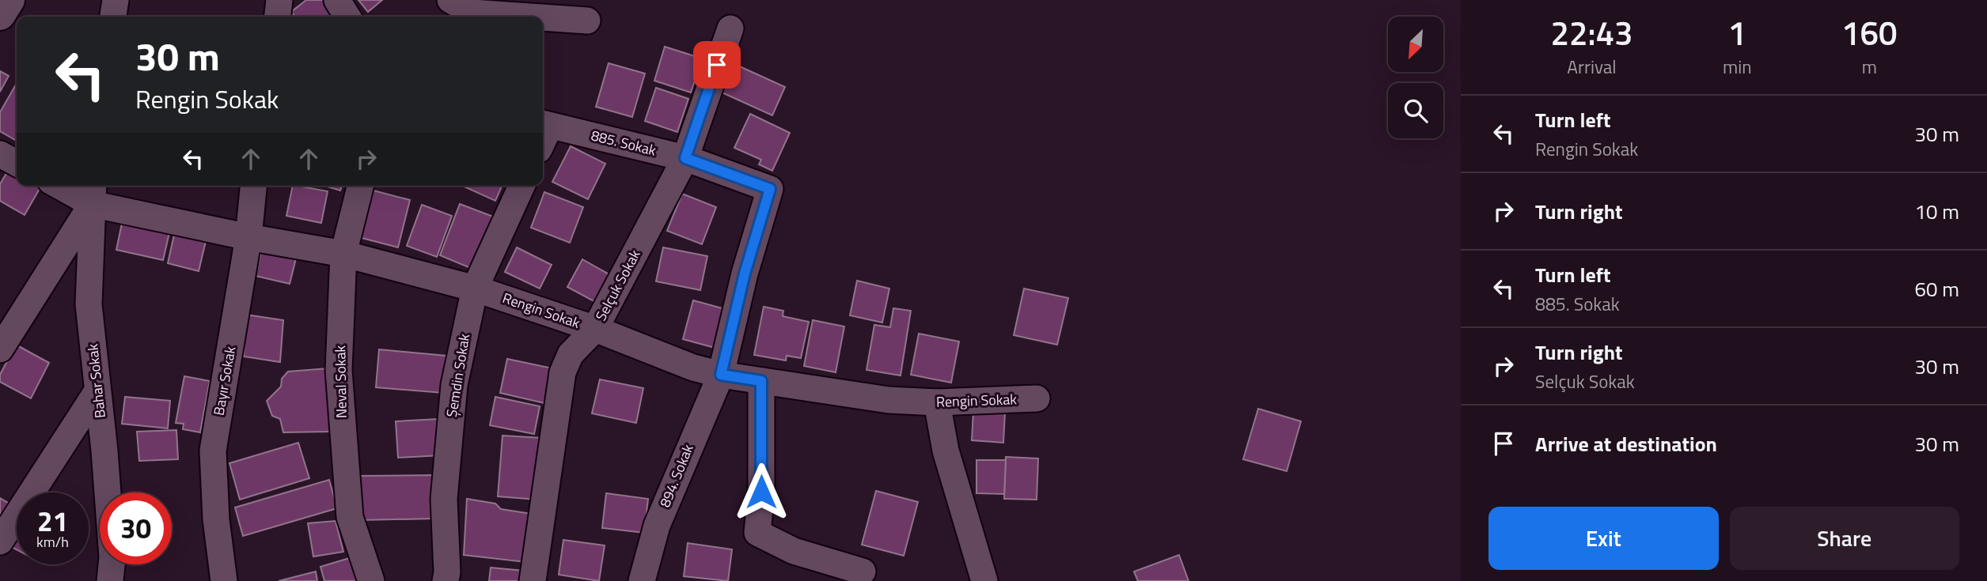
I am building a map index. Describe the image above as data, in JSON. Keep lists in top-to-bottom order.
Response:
{
  "streets": {
    "street": [
      "885. Sokak",
      "Selçuk Sokak",
      "Rengin Sokak",
      "Şemdin Sokak",
      "Bahar Sokak",
      "Bayır Sokak",
      "Neval Sokak",
      "894. Sokak"
    ]
  },
  "crossings": [
    ["885. Sokak", "Selçuk Sokak"],
    ["885. Sokak", "894. Sokak"],
    ["Selçuk Sokak", "Rengin Sokak"],
    ["Rengin Sokak", "Şemdin Sokak"],
    ["Rengin Sokak", "Bahar Sokak"],
    ["Rengin Sokak", "Bayır Sokak"],
    ["Rengin Sokak", "Neval Sokak"],
    ["Rengin Sokak", "894. Sokak"]
  ],
  "north": "bottom left",
  "page": {
    "eta": [
      "22:43",
      "Arrival",
      "1",
      "min",
      "160",
      "m"
    ],
    "turn": ["30 m", "Rengin Sokak"],
    "list": [
      {
        "name": "Turn left",
        "note": "Rengin Sokak",
        "value": "30 m"
      },
      {
        "name": "Turn right",
        "value": "10 m"
      },
      {
        "name": "Turn left",
        "note": "885. Sokak",
        "value": "60 m"
      },
      {
        "name": "Turn right",
        "note": "Selçuk Sokak",
        "value": "30 m"
      },
      {
        "name": "Arrive at destination",
        "value": "30 m"
      }
    ],
    "speed": "21 km/h",
    "limit": "30",
    "buttons": ["Exit", "Share"]
  }
}
